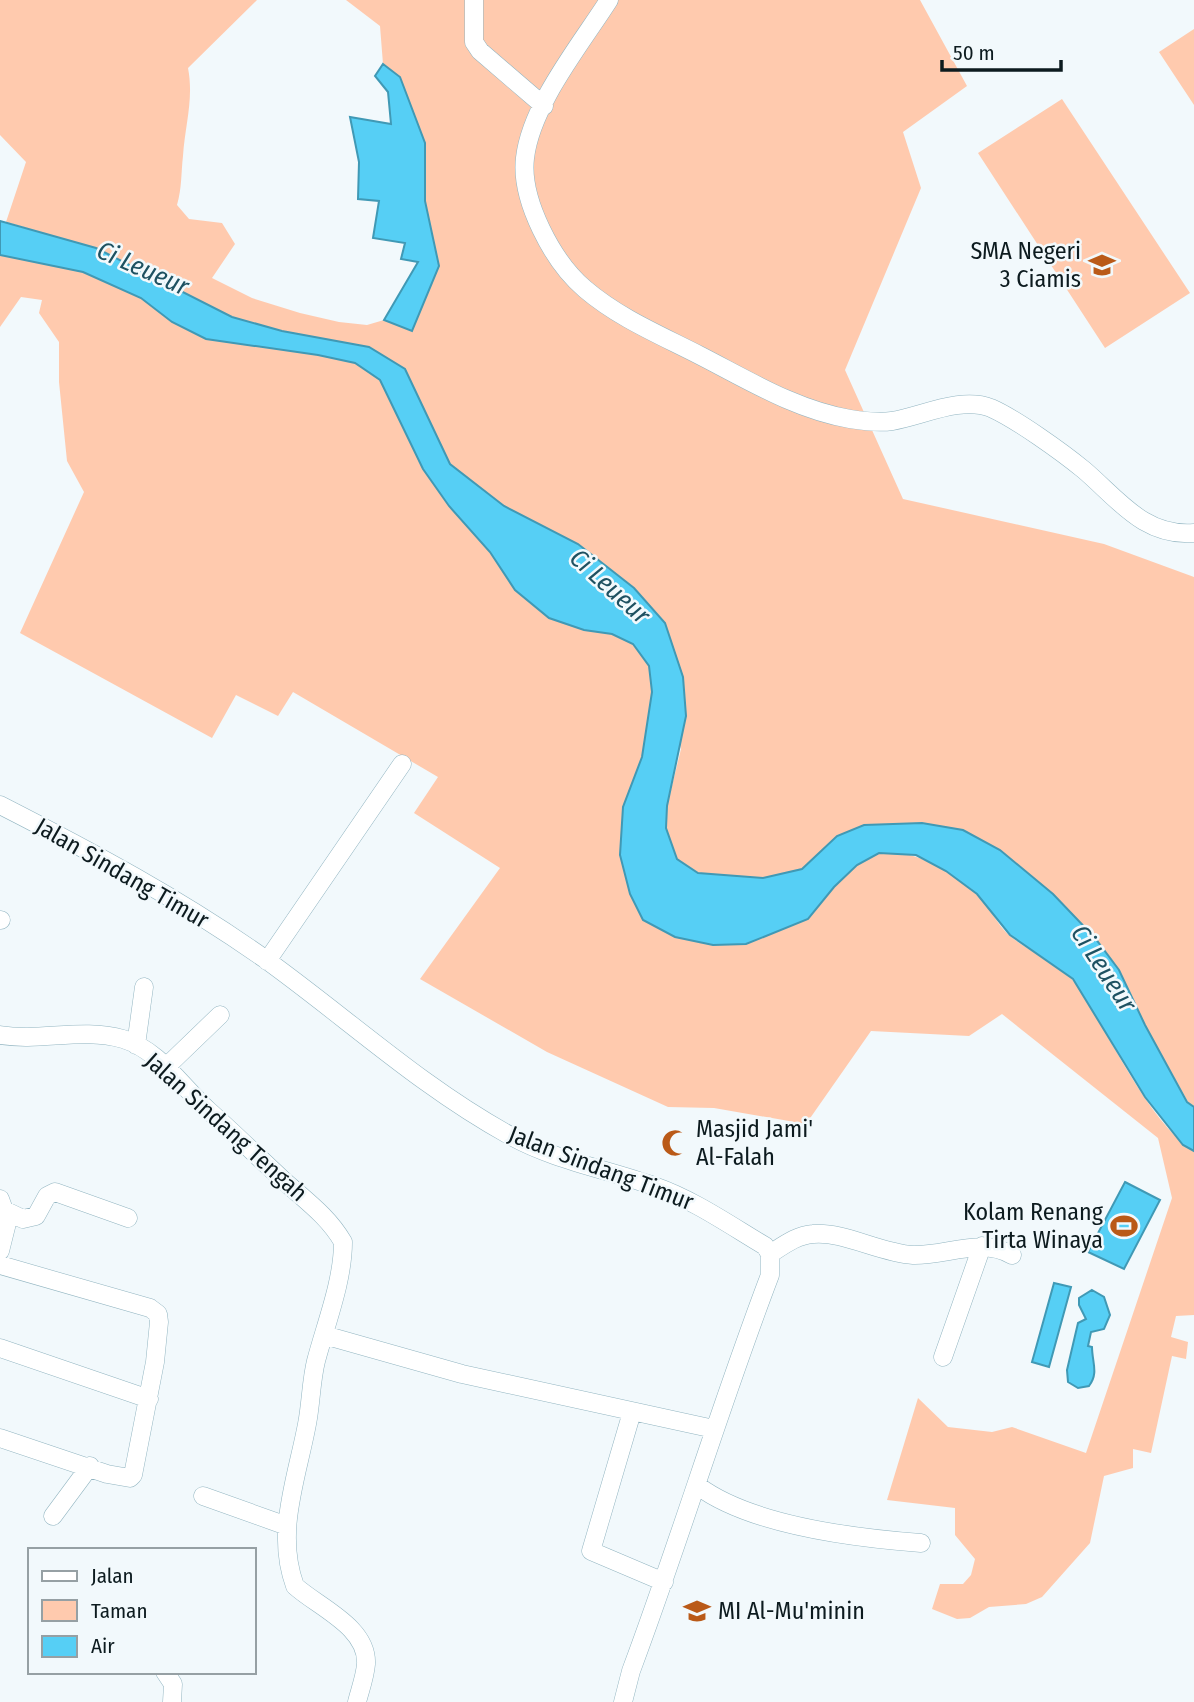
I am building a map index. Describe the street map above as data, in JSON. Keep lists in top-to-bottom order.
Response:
{
  "streets": {
    "street": ["Jalan Sindang Timur", "Jalan Sindang Tengah"]
  },
  "water": ["Ci Leueur"],
  "places": {
    "school or university": ["SMA Negeri 3 Ciamis", "MI Al-Mu'minin"],
    "mosque": ["Masjid Jami' Al-Falah"],
    "sports": ["Kolam Renang Tirta Winaya"]
  },
  "legend": ["Jalan", "Taman", "Air"],
  "scale_bar": "50 m"
}
